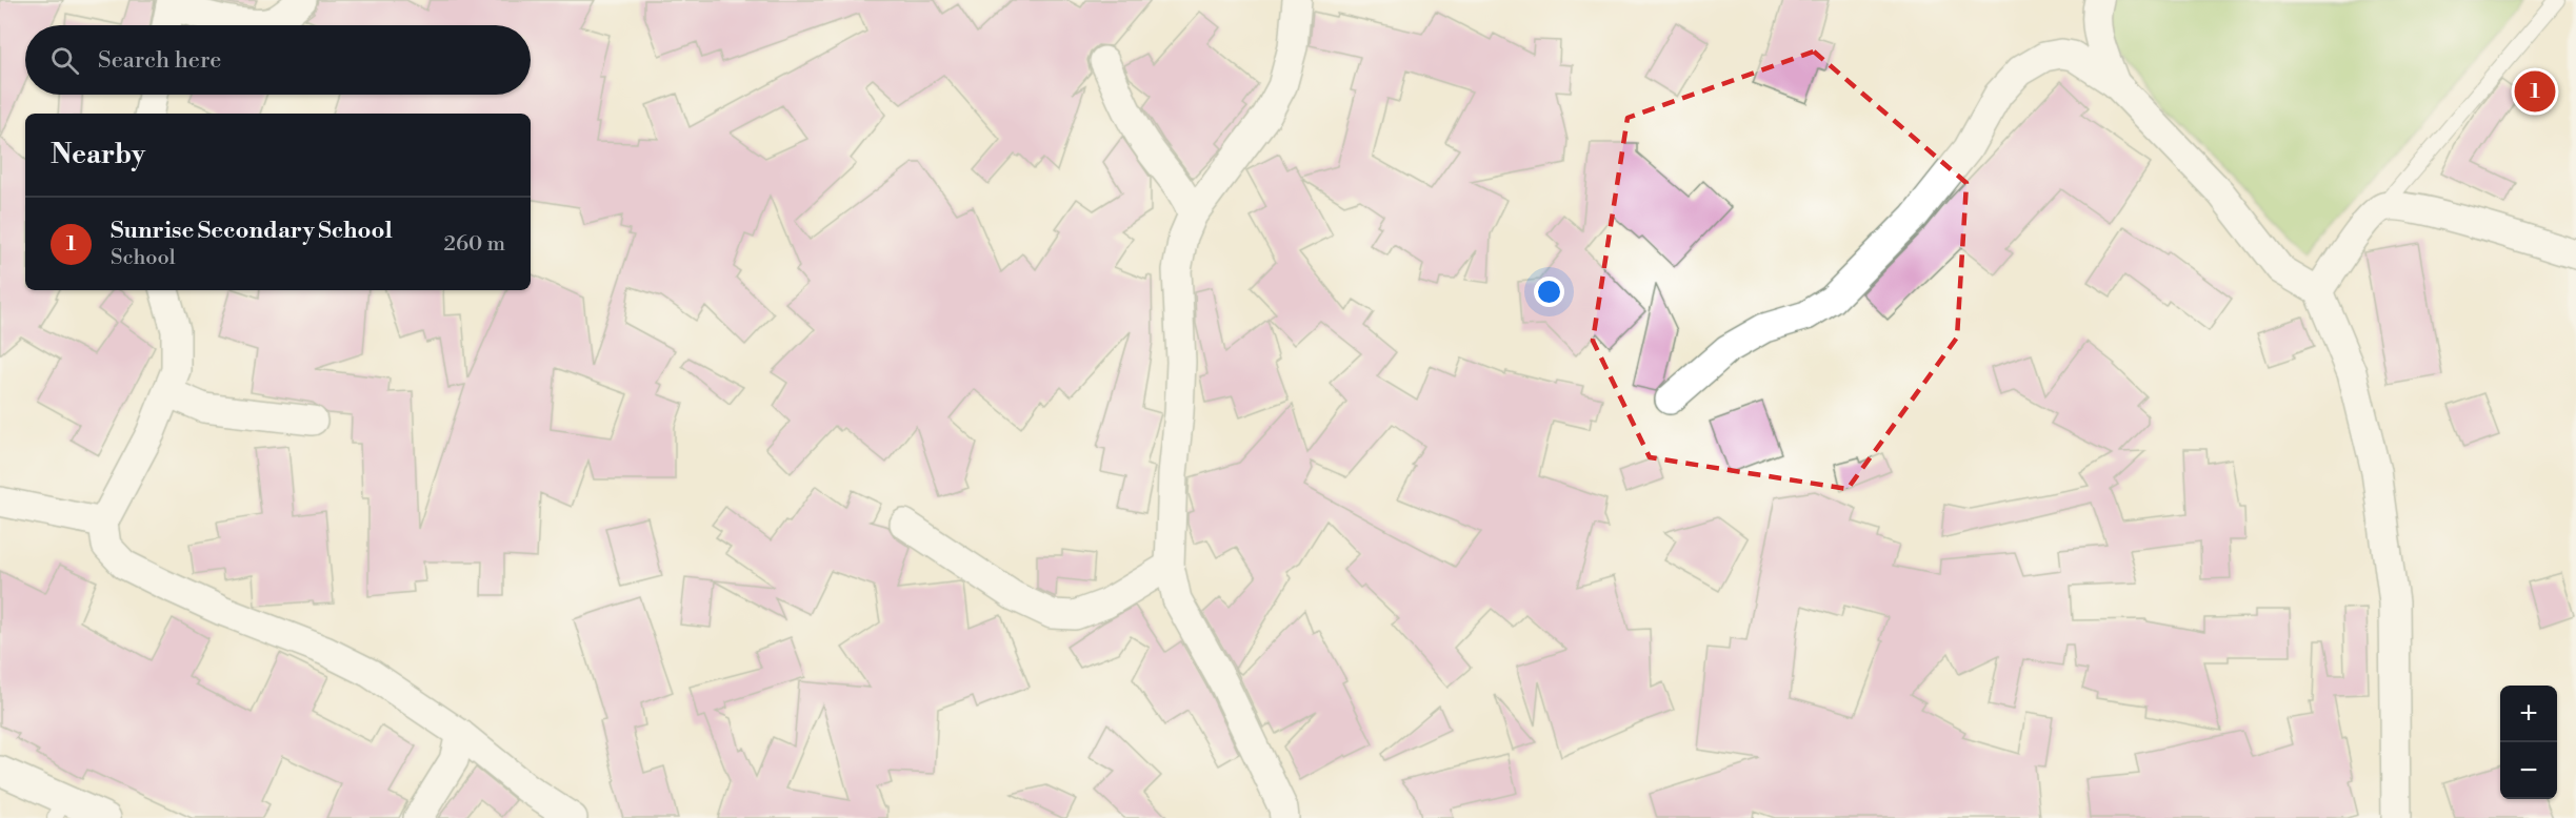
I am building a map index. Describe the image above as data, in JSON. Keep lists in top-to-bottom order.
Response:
{
  "page": {
    "search": "Search here",
    "pins": "1",
    "heading": "Nearby",
    "list": [
      {
        "mark": "1",
        "name": "Sunrise Secondary School",
        "note": "School",
        "value": "260 m"
      }
    ],
    "map_buttons": ["+", "−"]
  }
}
